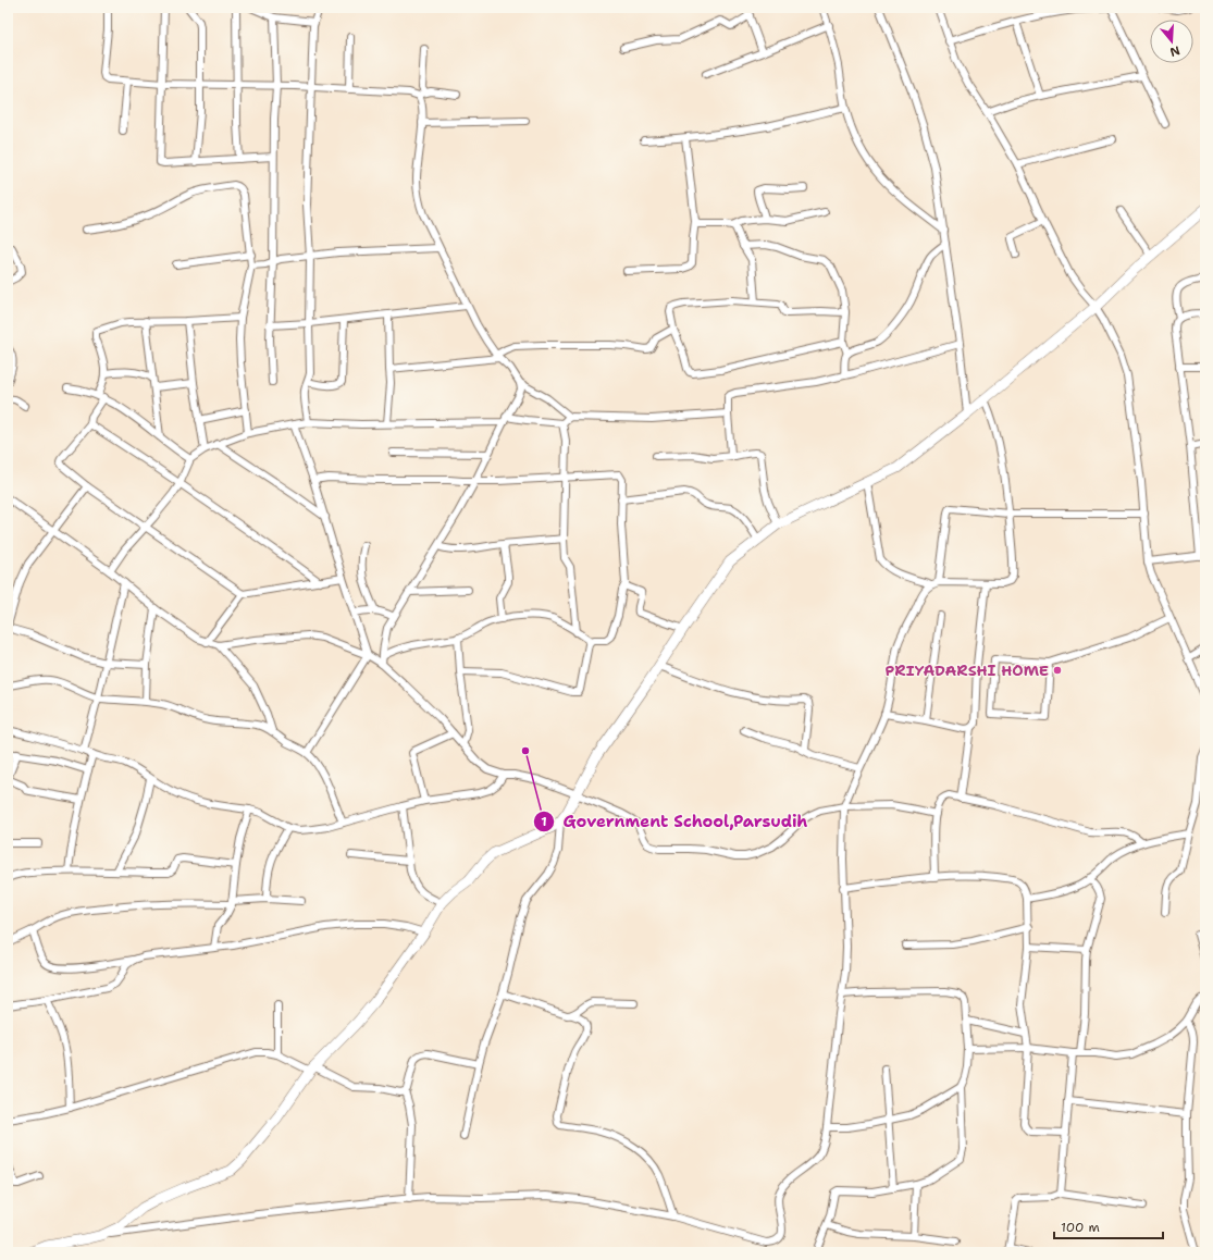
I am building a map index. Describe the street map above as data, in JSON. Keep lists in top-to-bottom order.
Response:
{
  "places": ["PRIYADARSHI HOME", "Government School,Parsudih"],
  "scale_bar": "100 m",
  "north": "bottom"
}
